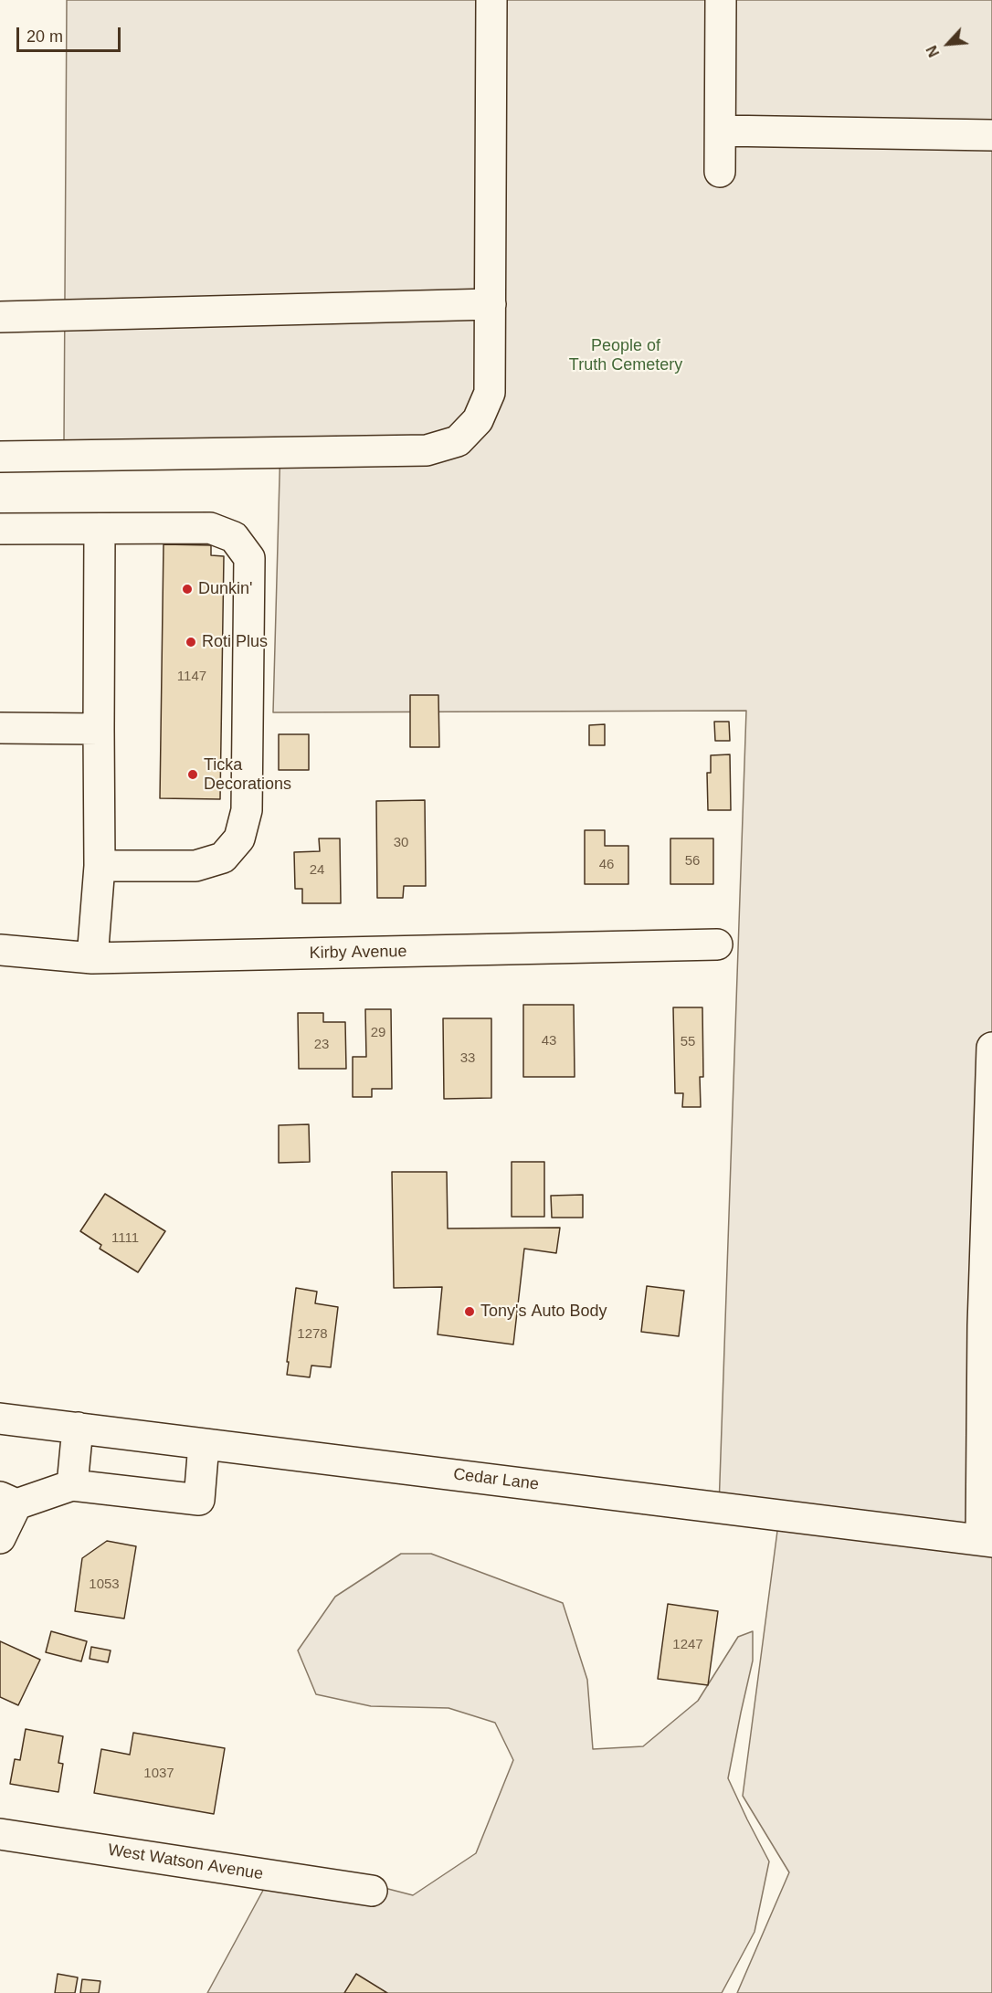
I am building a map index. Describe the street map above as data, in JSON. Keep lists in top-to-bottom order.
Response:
{
  "streets": {
    "street": ["Kirby Avenue", "Cedar Lane", "West Watson Avenue"]
  },
  "parks": ["People of Truth Cemetery"],
  "places": [
    "Dunkin'",
    "Roti Plus",
    "Ticka Decorations",
    "Tony's Auto Body"
  ],
  "house_numbers": [
    "1147",
    "30",
    "56",
    "46",
    "24",
    "29",
    "43",
    "55",
    "23",
    "33",
    "1111",
    "1278",
    "1053",
    "1247",
    "1037"
  ],
  "scale_bar": "20 m",
  "north": "bottom left"
}
